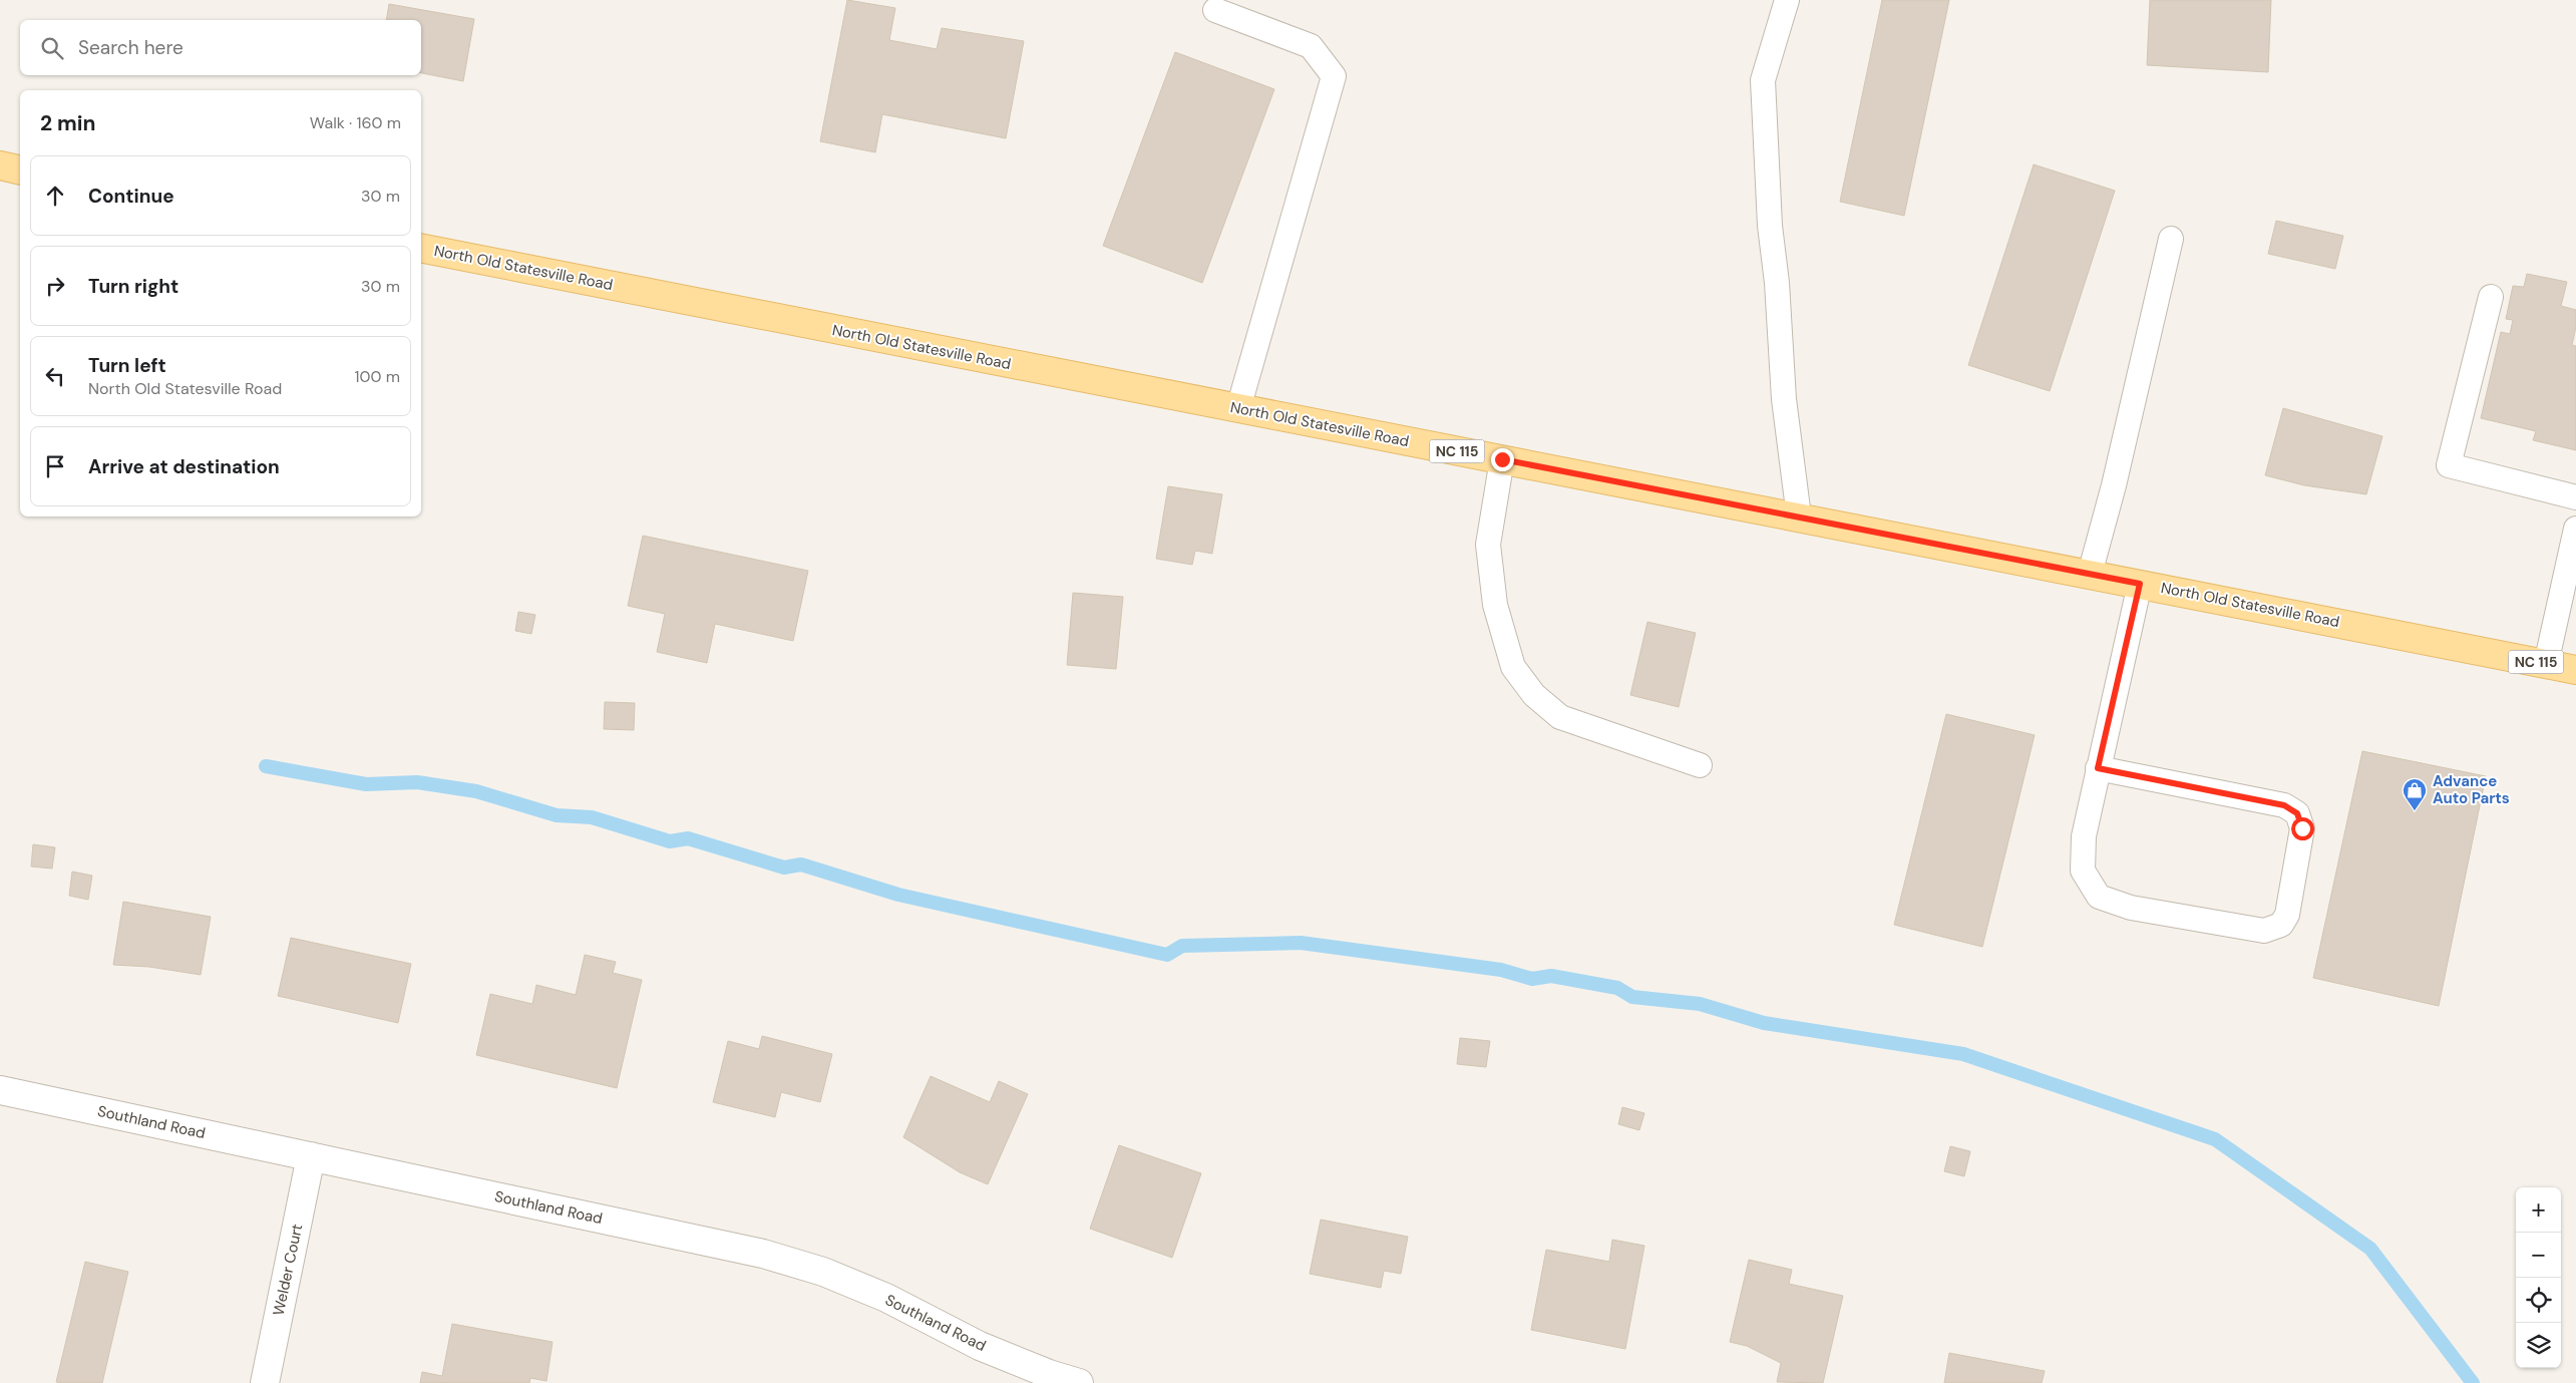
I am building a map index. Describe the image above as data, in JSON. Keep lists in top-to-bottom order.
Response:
{
  "streets": {
    "main road": ["North Old Statesville Road", "NC 115"],
    "street": ["Southland Road", "Welder Court"]
  },
  "crossings": [
    ["Southland Road", "Welder Court"]
  ],
  "places": {
    "shop": ["Advance Auto Parts"]
  },
  "page": {
    "search": "Search here",
    "heading": ["2 min", "Walk · 160 m"],
    "list": [
      ["Continue", "30 m"],
      ["Turn right", "30 m"],
      ["Turn left", "North Old Statesville Road", "100 m"],
      "Arrive at destination"
    ],
    "map_buttons": ["+", "−"]
  }
}
